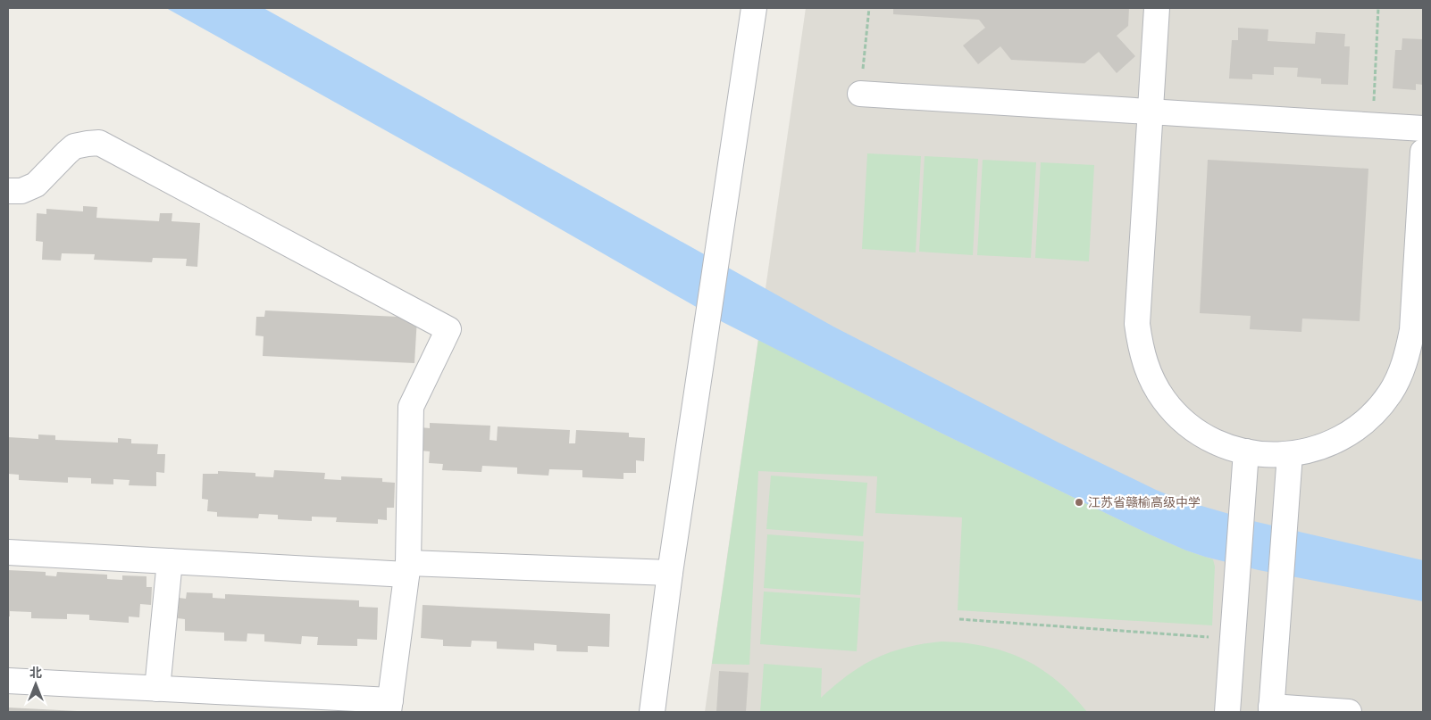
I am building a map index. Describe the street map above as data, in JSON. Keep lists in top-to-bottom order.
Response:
{
  "places": ["江苏省赣榆高级中学"],
  "north": "top"
}
